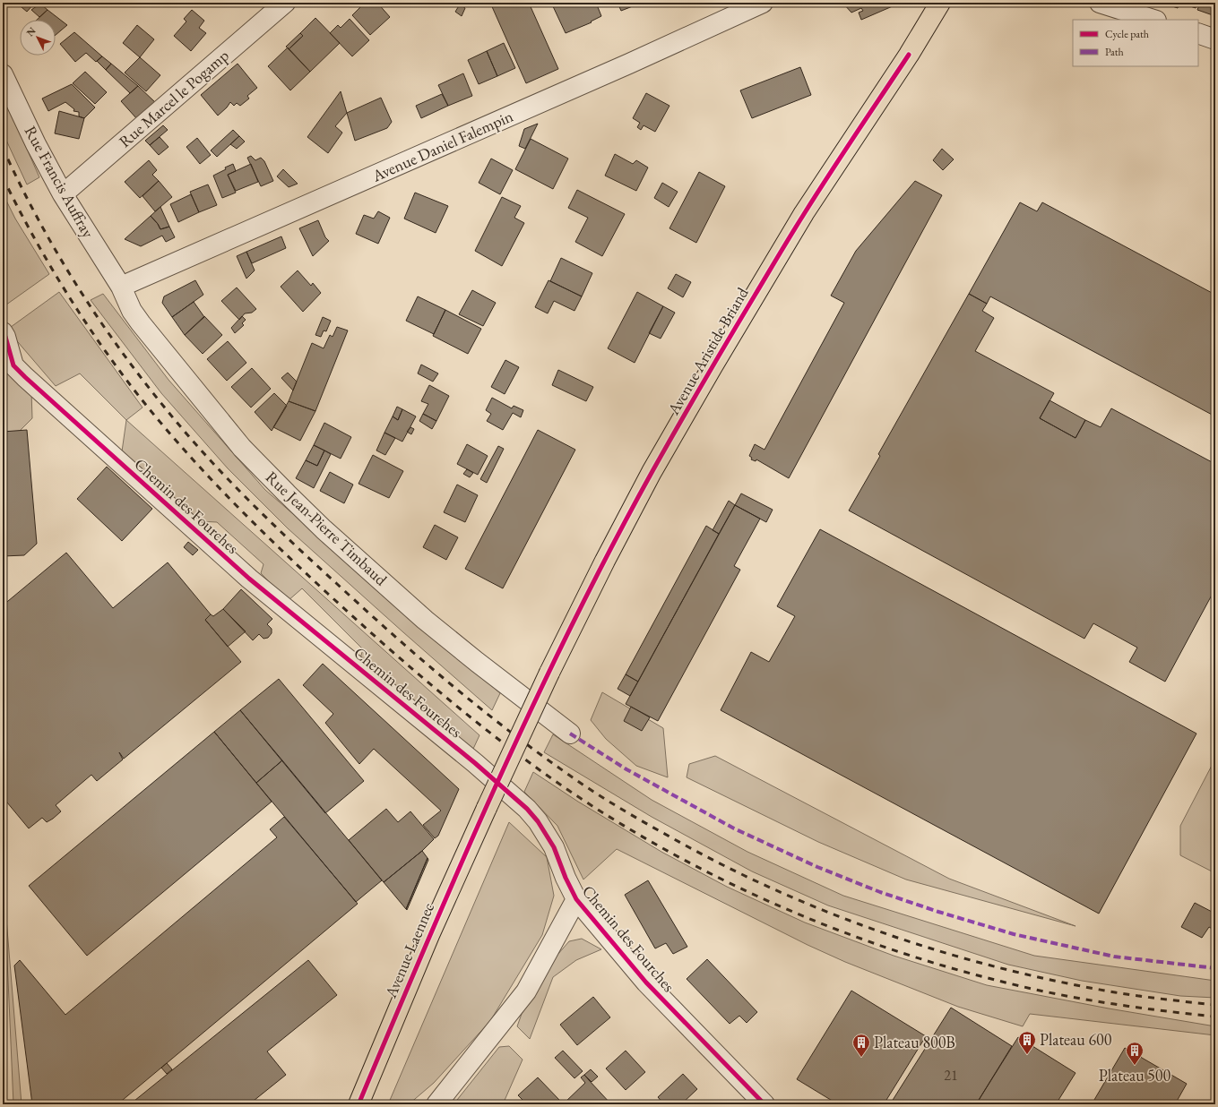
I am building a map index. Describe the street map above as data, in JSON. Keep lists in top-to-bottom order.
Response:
{
  "streets": {
    "main road": ["Avenue Aristide Briand", "Avenue Laennec"],
    "street": [
      "Rue Marcel le Pogamp",
      "Avenue Daniel Falempin",
      "Rue Francis Auffray",
      "Chemin des Fourches",
      "Rue Jean-Pierre Timbaud"
    ]
  },
  "crossings": [
    ["Rue Marcel le Pogamp", "Rue Francis Auffray"],
    ["Avenue Daniel Falempin", "Rue Francis Auffray"],
    ["Avenue Daniel Falempin", "Rue Jean-Pierre Timbaud"],
    ["Rue Francis Auffray", "Rue Jean-Pierre Timbaud"],
    ["Avenue Aristide Briand", "Avenue Laennec"]
  ],
  "places": {
    "building": ["Plateau 600", "Plateau 800B", "Plateau 500"]
  },
  "house_numbers": ["21"],
  "legend": ["Cycle path", "Path"],
  "north": "top left"
}
